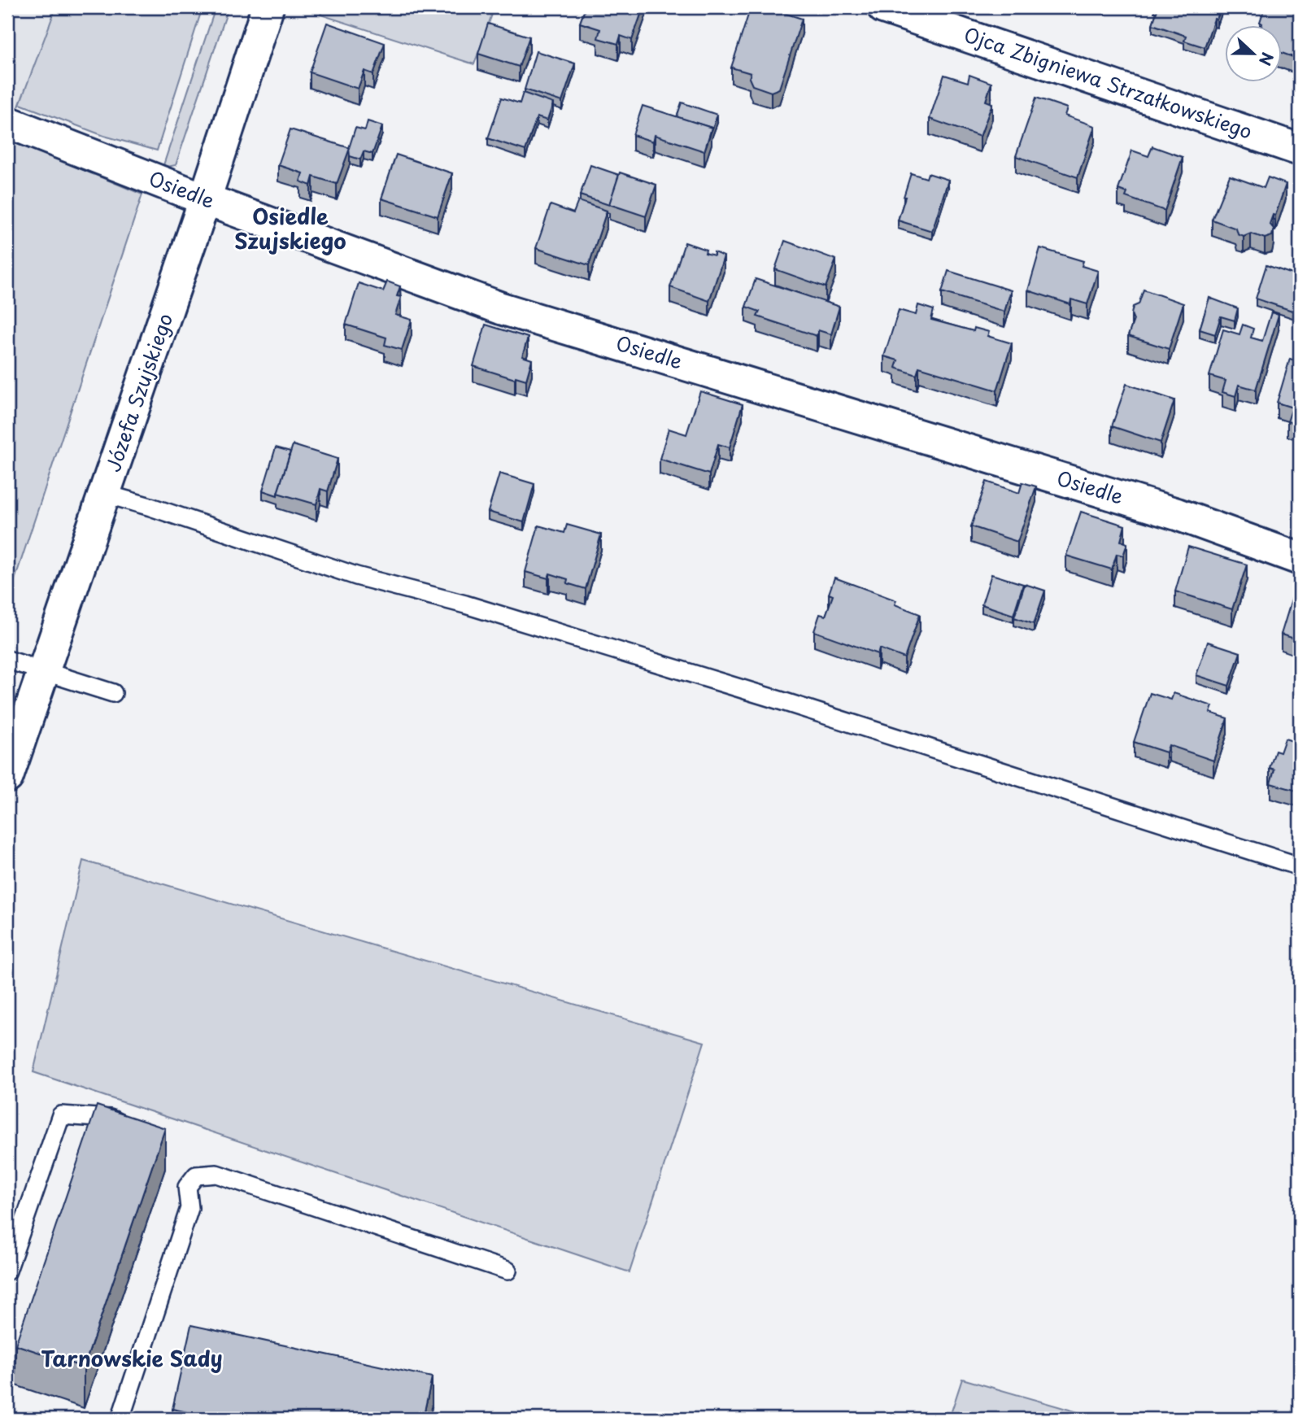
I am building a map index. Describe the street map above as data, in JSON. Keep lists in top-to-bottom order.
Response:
{
  "streets": {
    "street": ["Ojca Zbigniewa Strzałkowskiego", "Osiedle", "Józefa Szujskiego"]
  },
  "crossings": [
    ["Osiedle", "Józefa Szujskiego"]
  ],
  "districts": ["Osiedle Szujskiego", "Tarnowskie Sady"],
  "north": "right"
}
